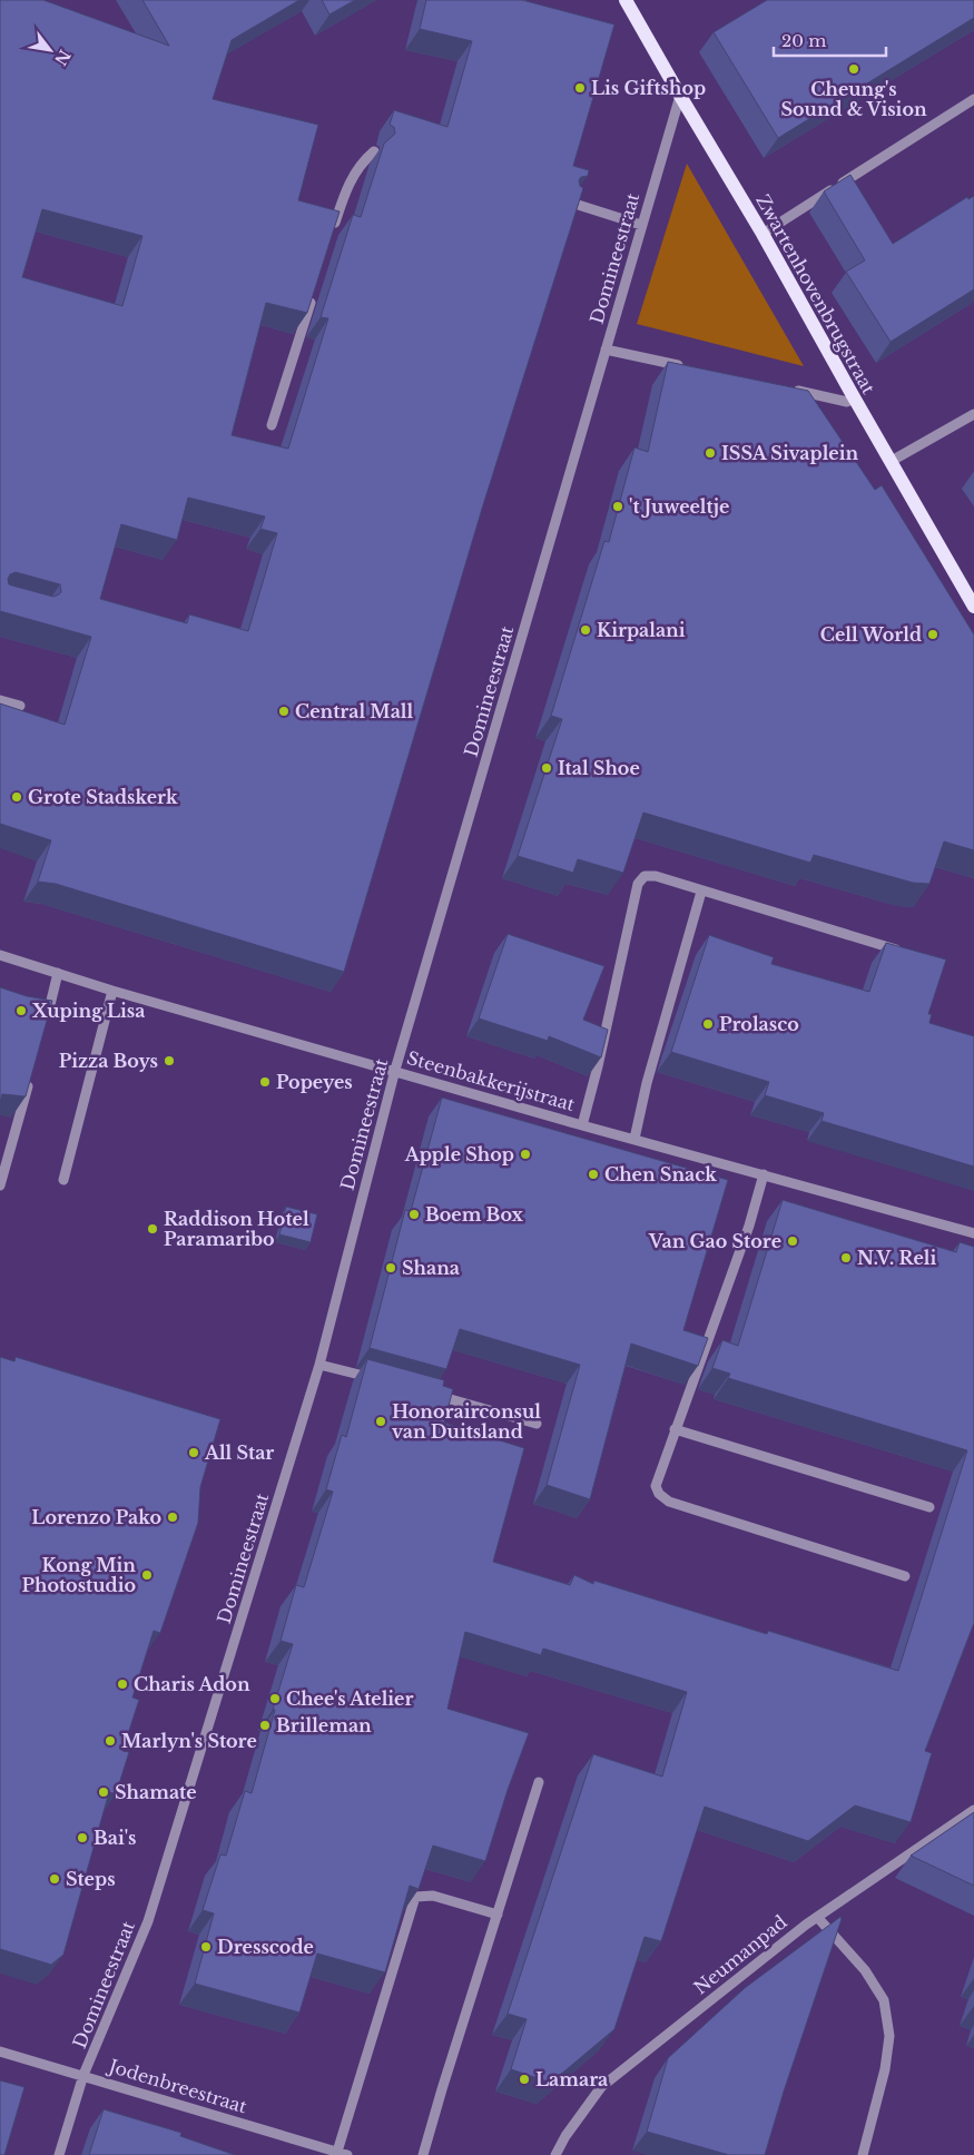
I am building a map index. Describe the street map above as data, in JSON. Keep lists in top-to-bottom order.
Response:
{
  "streets": {
    "main road": ["Zwartenhovenbrugstraat"],
    "street": [
      "Domineestraat",
      "Steenbakkerijstraat",
      "Neumanpad",
      "Jodenbreestraat"
    ]
  },
  "crossings": [
    ["Domineestraat", "Zwartenhovenbrugstraat"],
    ["Domineestraat", "Steenbakkerijstraat"],
    ["Domineestraat", "Jodenbreestraat"]
  ],
  "places": [
    "Cheung's Sound & Vision",
    "Lis Giftshop",
    "ISSA Sivaplein",
    "'t Juweeltje",
    "Kirpalani",
    "Cell World",
    "Central Mall",
    "Ital Shoe",
    "Grote Stadskerk",
    "Xuping Lisa",
    "Prolasco",
    "Pizza Boys",
    "Popeyes",
    "Apple Shop",
    "Chen Snack",
    "Boem Box",
    "Raddison Hotel Paramaribo",
    "Van Gao Store",
    "N.V. Reli",
    "Shana",
    "Honorairconsul van Duitsland",
    "All Star",
    "Lorenzo Pako",
    "Kong Min Photostudio",
    "Charis Adon",
    "Chee's Atelier",
    "Brilleman",
    "Marlyn's Store",
    "Shamate",
    "Bai's",
    "Steps",
    "Dresscode",
    "Lamara"
  ],
  "scale_bar": "20 m",
  "north": "bottom right"
}
